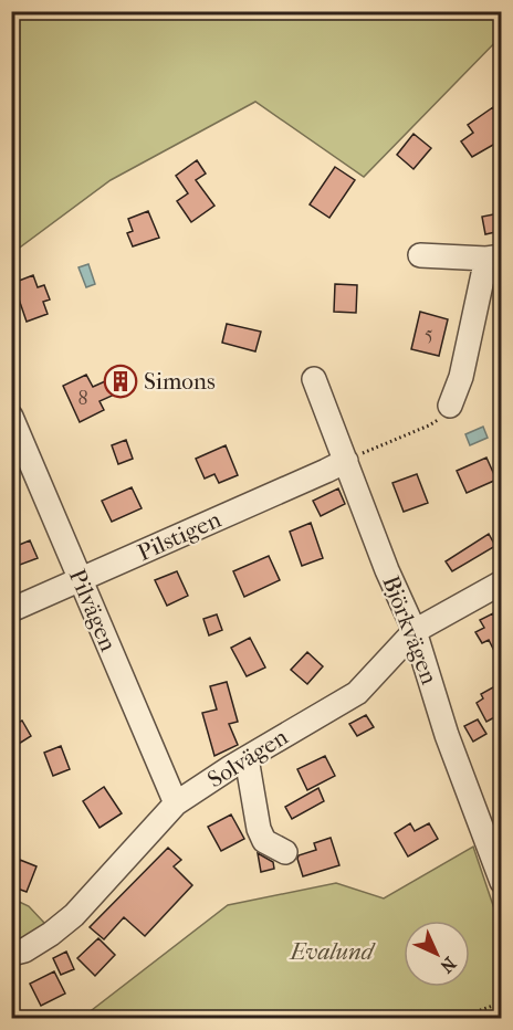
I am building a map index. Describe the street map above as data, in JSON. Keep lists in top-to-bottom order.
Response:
{
  "streets": {
    "street": [
      "Pilstigen",
      "Pilvägen",
      "Björkvägen",
      "Solvägen"
    ]
  },
  "crossings": [
    ["Pilstigen", "Pilvägen"],
    ["Pilstigen", "Björkvägen"],
    ["Pilvägen", "Solvägen"],
    ["Björkvägen", "Solvägen"]
  ],
  "parks": ["Evalund"],
  "places": {
    "building": ["Simons"]
  },
  "house_numbers": ["5", "8"],
  "north": "bottom right"
}
